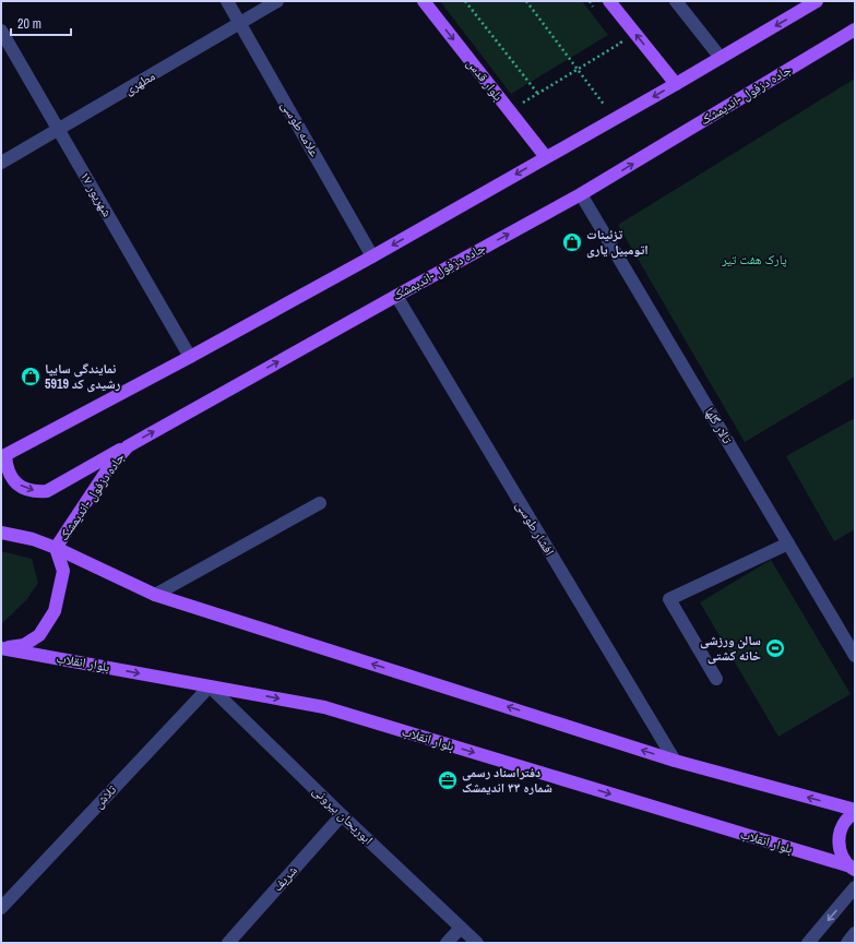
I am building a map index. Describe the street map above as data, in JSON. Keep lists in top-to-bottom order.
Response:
{
  "streets": {
    "main road": ["بلوار قدس", "جاده دزفول -اندیمشک", "بلوار انقلاب"],
    "street": [
      "مطهری",
      "علامه طوسی",
      "۱۷ شهریور",
      "تالار گلها",
      "افشار طوسی",
      "تلاش",
      "ابوریحان بیرونی",
      "شریف"
    ]
  },
  "crossings": [
    ["مطهری", "علامه طوسی"],
    ["مطهری", "۱۷ شهریور"],
    ["جاده دزفول -اندیمشک", "تالار گلها"],
    ["جاده دزفول -اندیمشک", "افشار طوسی"],
    ["بلوار انقلاب", "تلاش"],
    ["بلوار انقلاب", "ابوریحان بیرونی"],
    ["تلاش", "ابوریحان بیرونی"],
    ["ابوریحان بیرونی", "شریف"]
  ],
  "one_way": ["بلوار قدس"],
  "parks": ["پارک هفت تیر"],
  "places": {
    "shop": ["تزئینات اتومبیل یاری", "نمایندگی سایپا رشیدی کد 5919"],
    "sports": ["سالن ورزشی خانه کشتی"],
    "office": ["دفتراسناد رسمی شماره ۳۳ اندیمشک"]
  },
  "scale_bar": "20 m"
}
